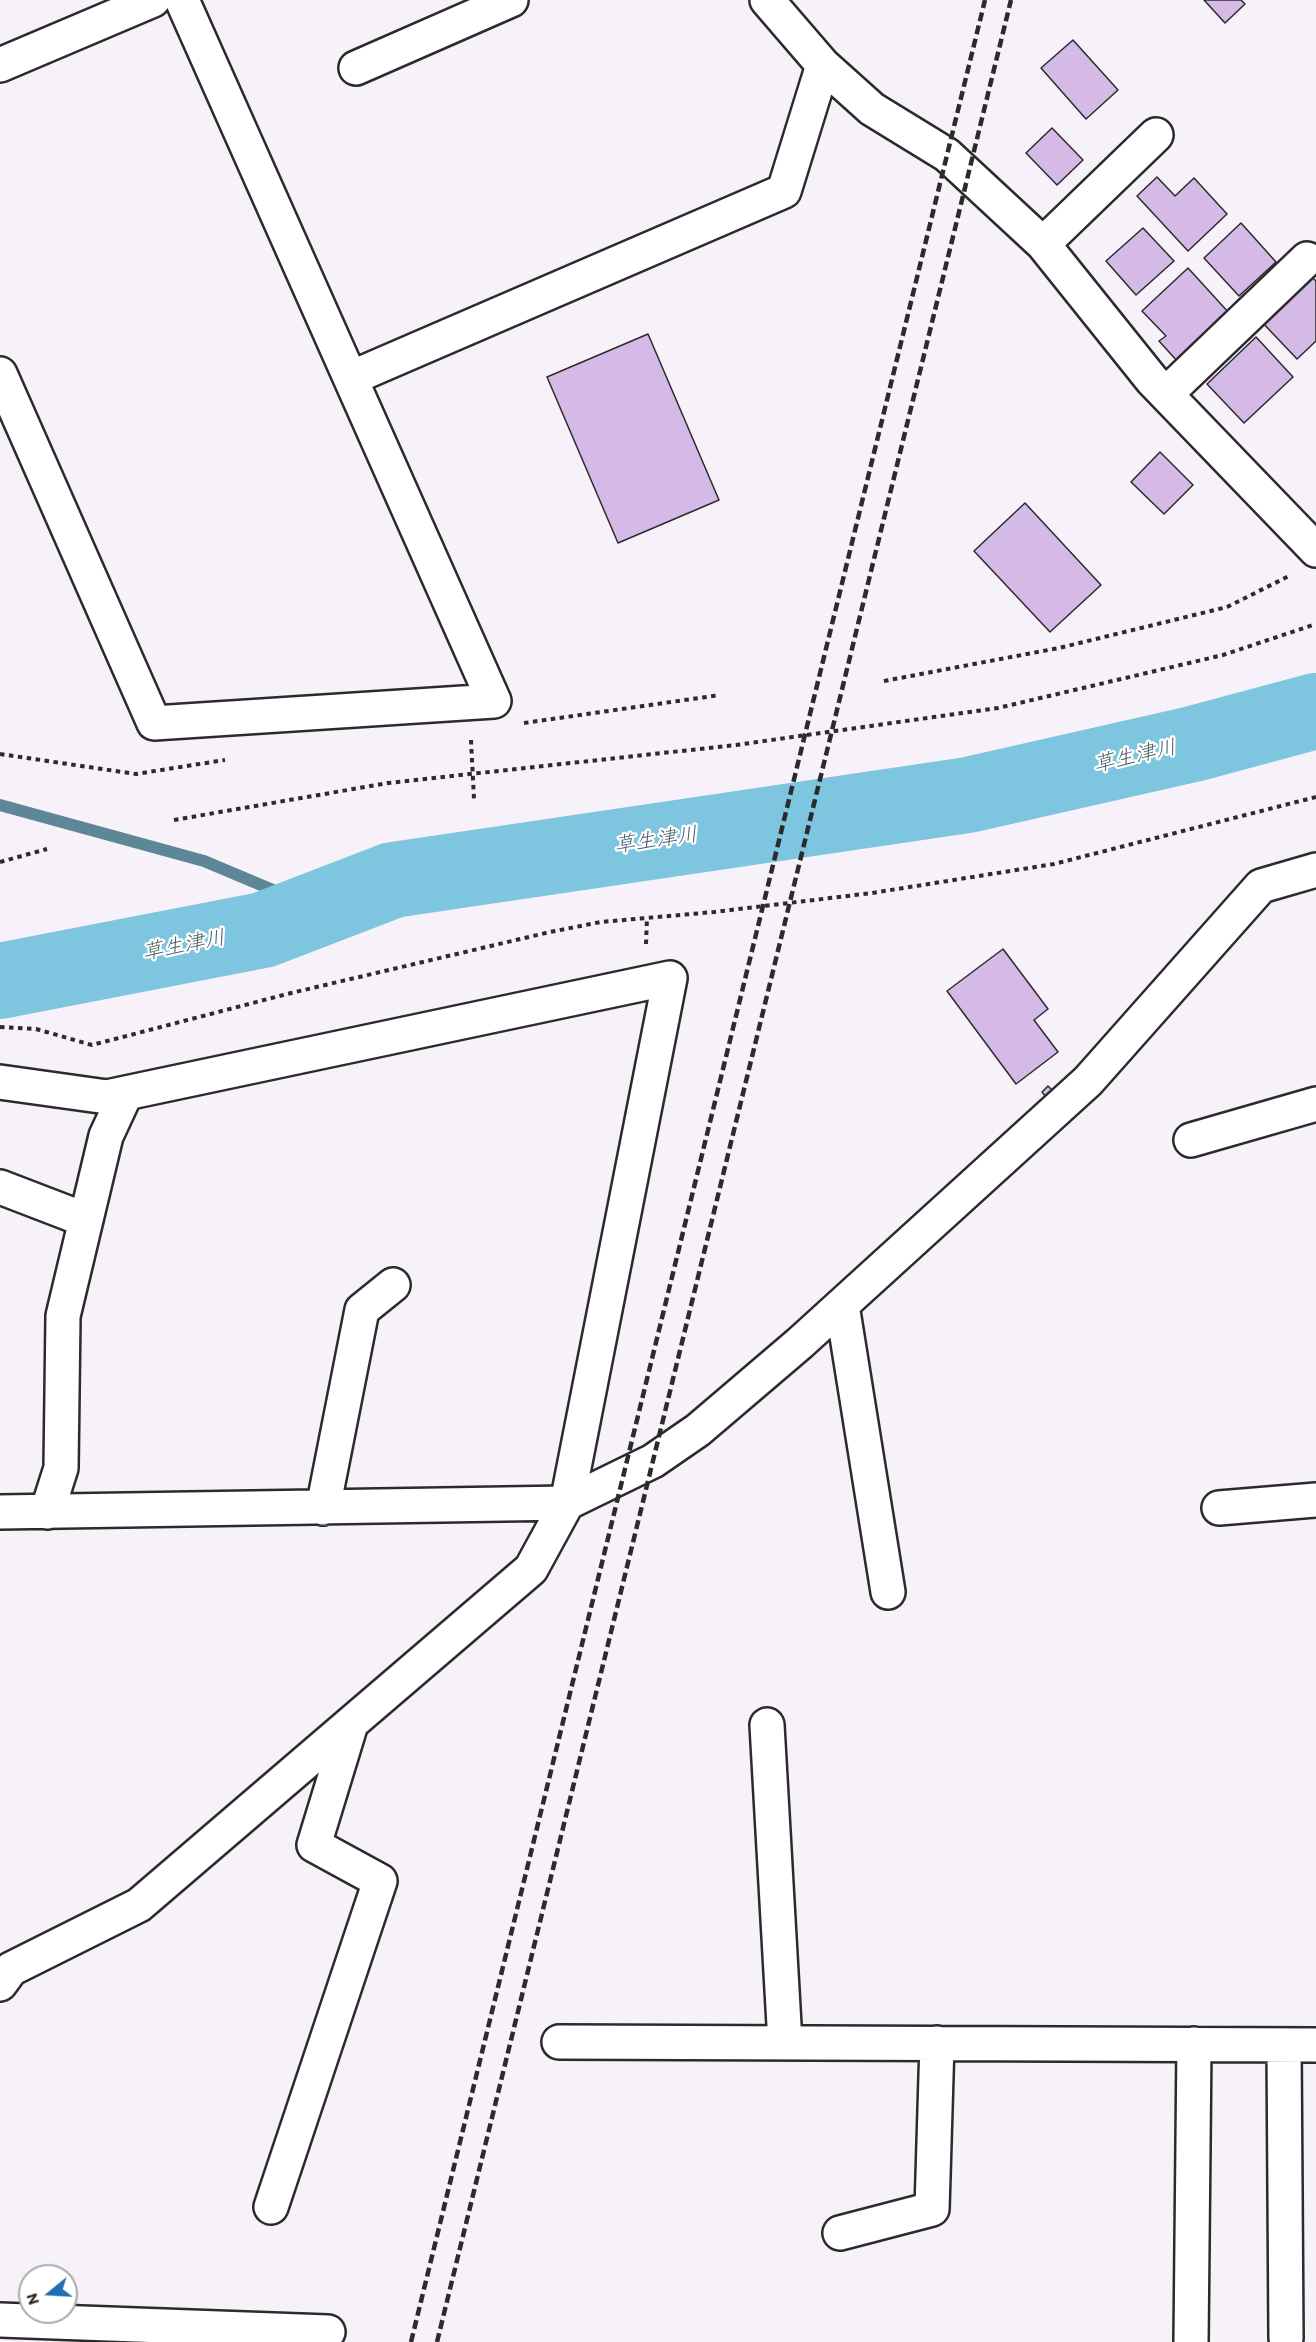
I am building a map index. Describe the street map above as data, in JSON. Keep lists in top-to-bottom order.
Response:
{
  "water": ["草生津川"],
  "north": "left"
}
